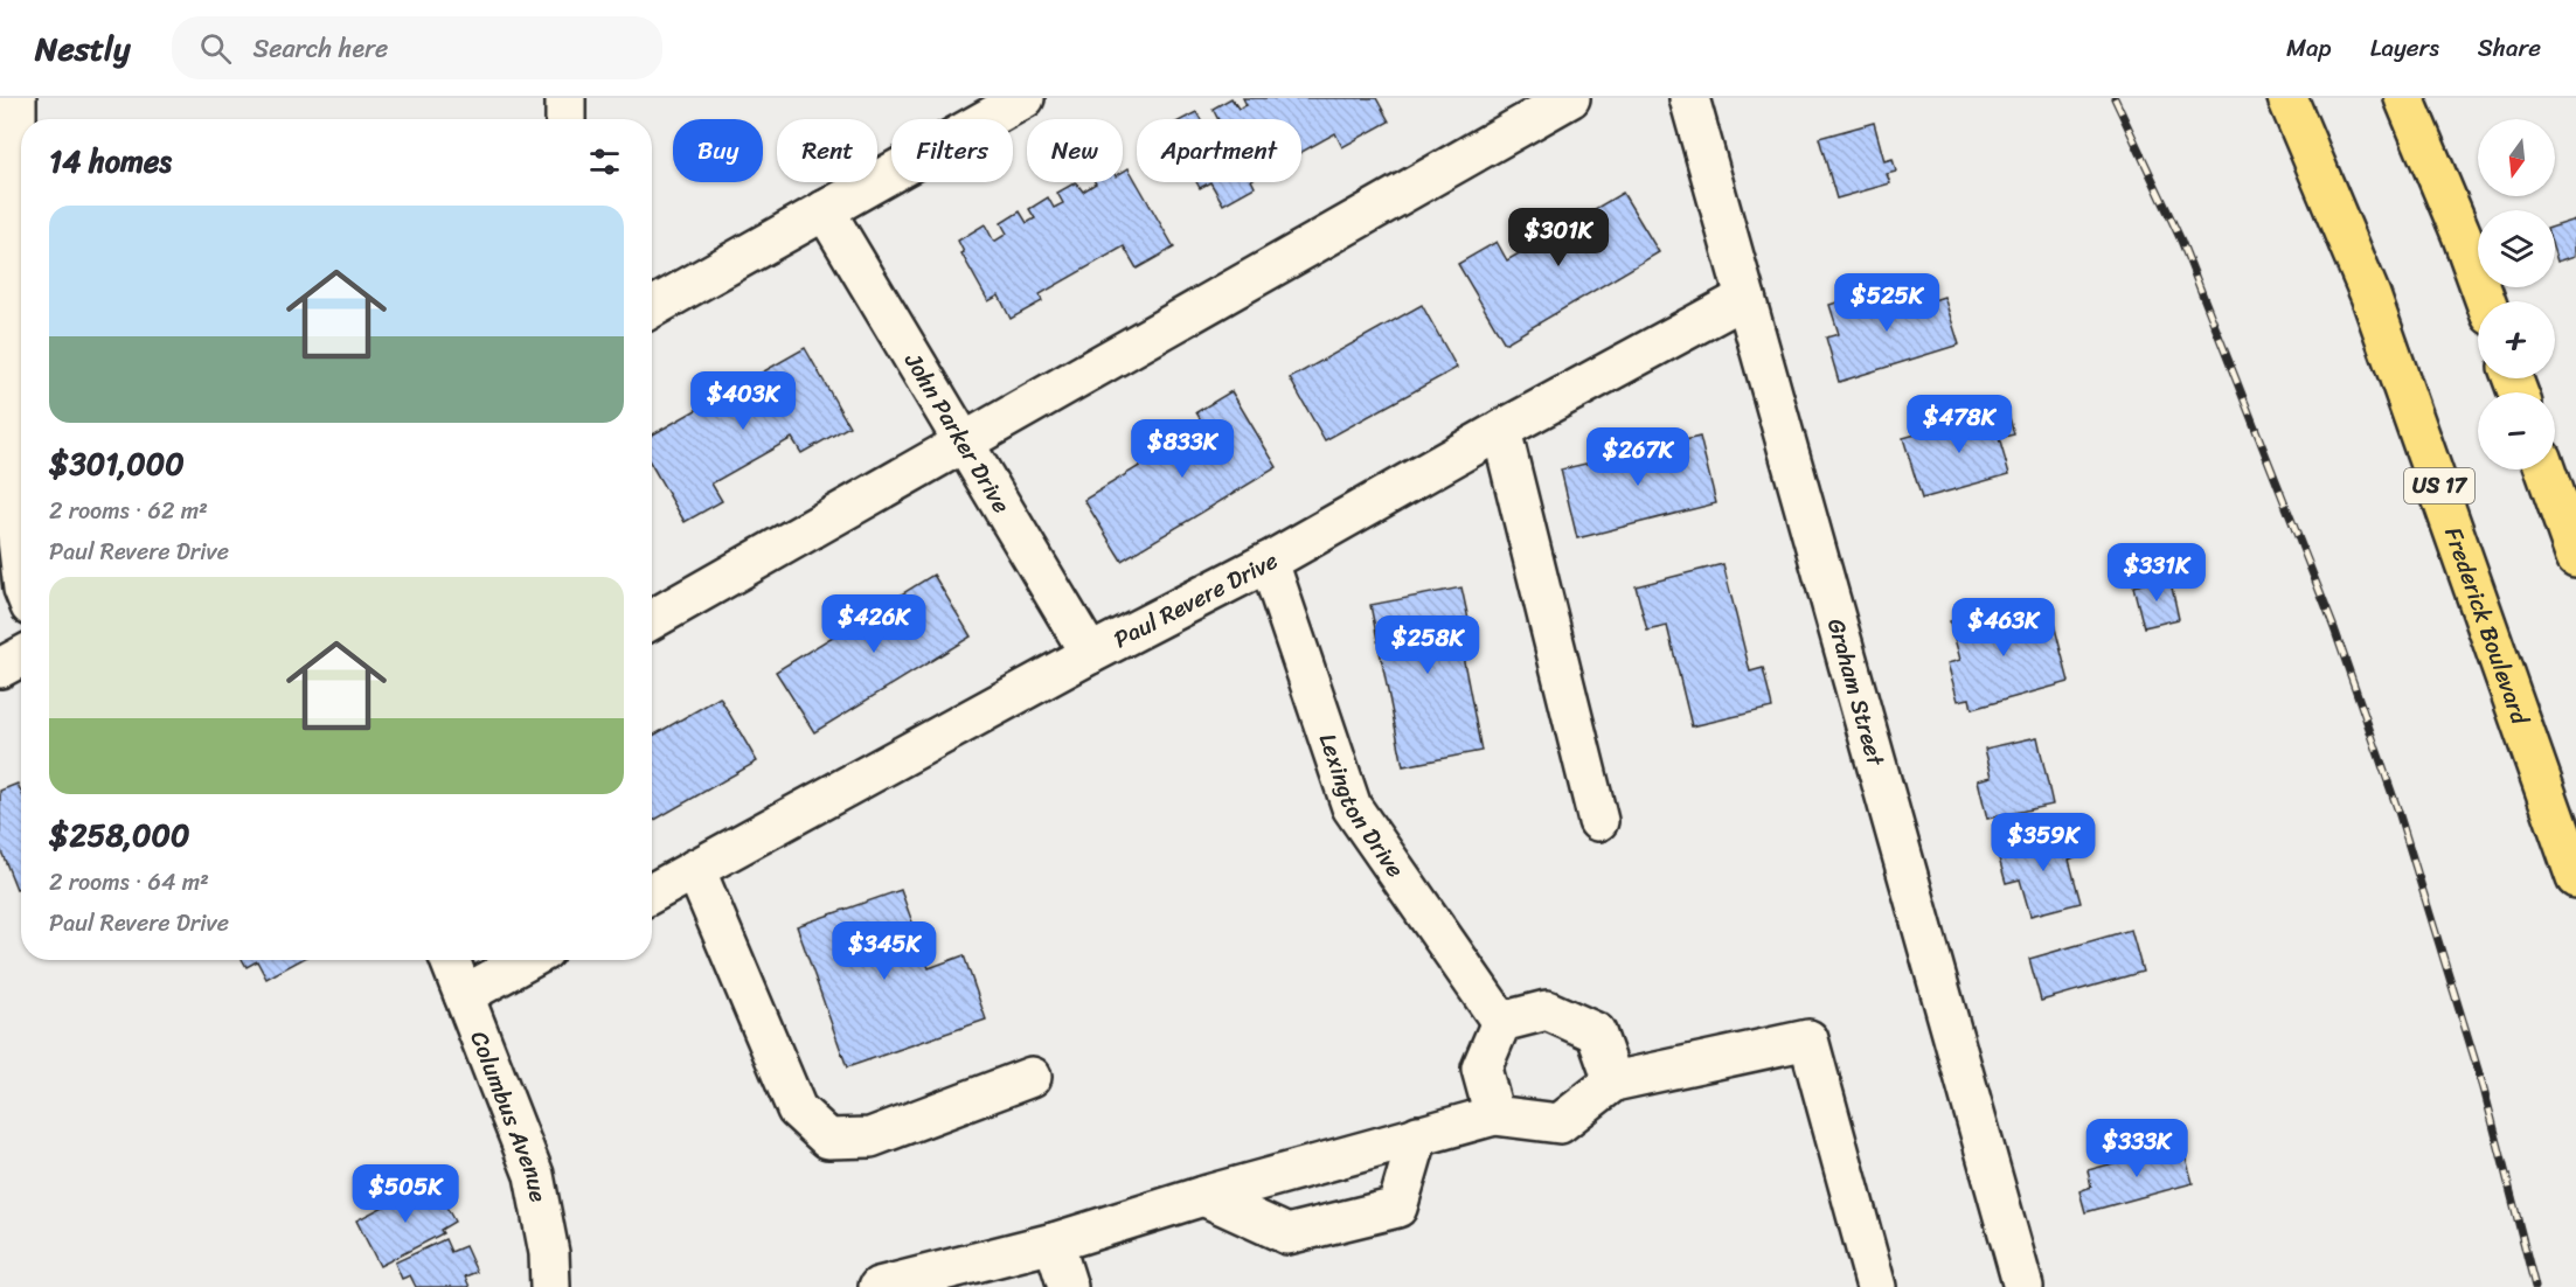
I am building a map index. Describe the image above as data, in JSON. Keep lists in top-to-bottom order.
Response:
{
  "streets": {
    "main road": ["US 17", "Frederick Boulevard"],
    "street": [
      "John Parker Drive",
      "Paul Revere Drive",
      "Graham Street",
      "Lexington Drive",
      "Columbus Avenue"
    ]
  },
  "crossings": [
    ["John Parker Drive", "Paul Revere Drive"],
    ["Paul Revere Drive", "Graham Street"],
    ["Paul Revere Drive", "Lexington Drive"]
  ],
  "north": "bottom",
  "page": {
    "header": "Nestly",
    "search": "Search here",
    "nav": ["Map", "Layers", "Share"],
    "map_buttons": ["+", "−"],
    "chip": [
      "Buy",
      "Rent",
      "Filters",
      "New",
      "Apartment"
    ],
    "heading": "14 homes",
    "list": [
      {
        "name": "$301,000",
        "note": "2 rooms · 62 m² · Paul Revere Drive"
      },
      {
        "name": "$258,000",
        "note": "2 rooms · 64 m² · Paul Revere Drive"
      }
    ],
    "price": [
      "$301K",
      "$525K",
      "$403K",
      "$478K",
      "$833K",
      "$267K",
      "$331K",
      "$426K",
      "$463K",
      "$258K",
      "$359K",
      "$345K",
      "$333K",
      "$505K"
    ]
  }
}
